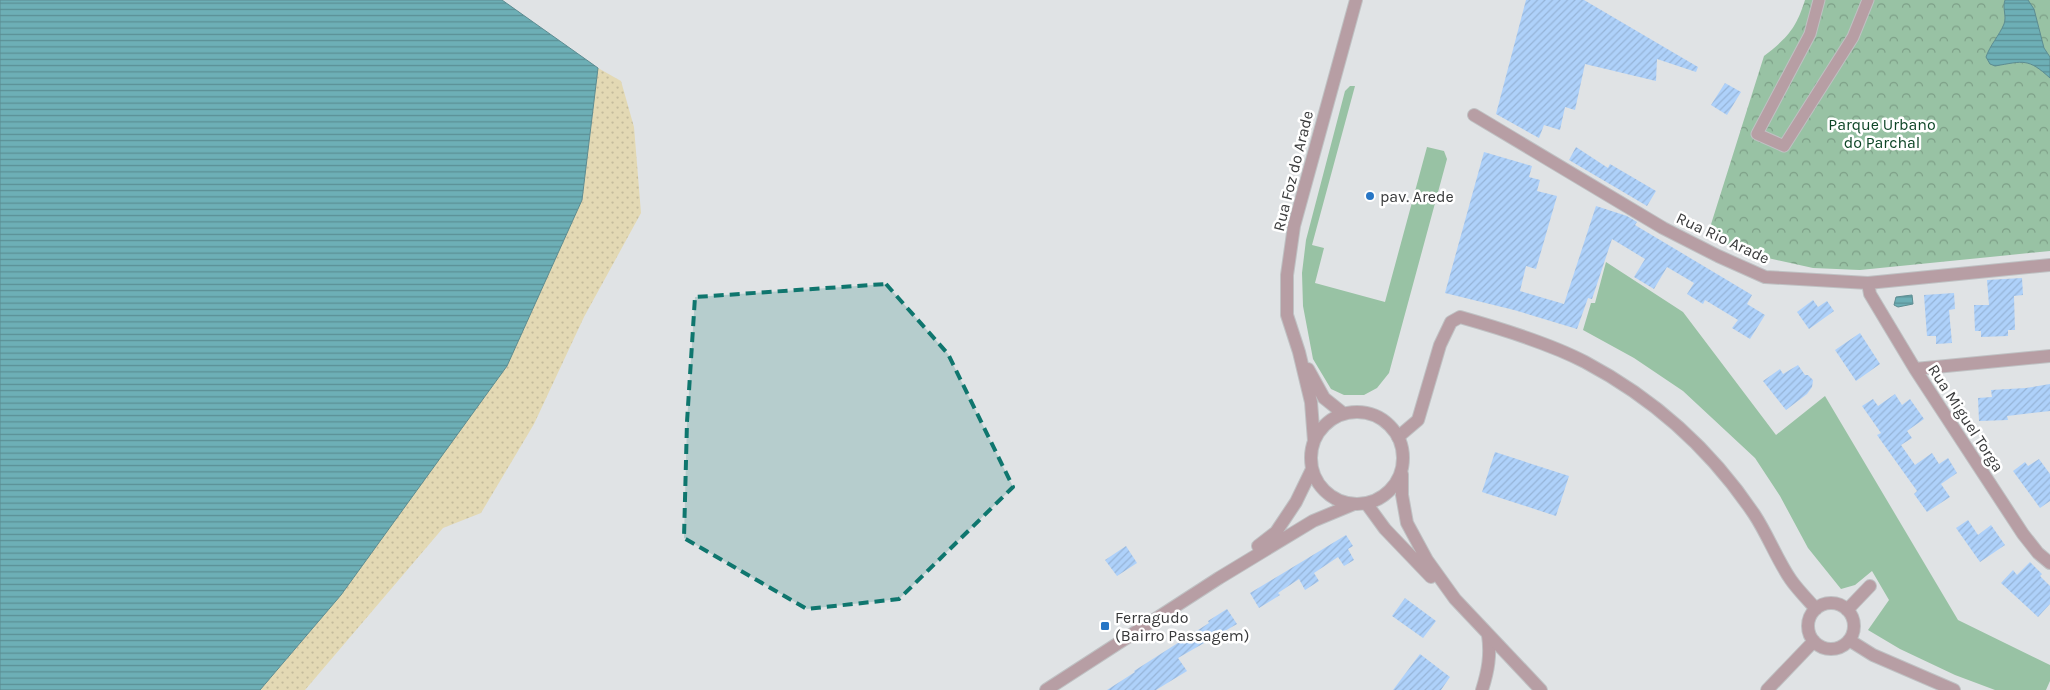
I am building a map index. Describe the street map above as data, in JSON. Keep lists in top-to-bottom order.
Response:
{
  "streets": {
    "street": ["Rua Foz do Arade", "Rua Rio Arade", "Rua Miguel Torga"]
  },
  "crossings": [
    ["Rua Rio Arade", "Rua Miguel Torga"]
  ],
  "parks": ["Parque Urbano do Parchal"],
  "places": {
    "other": ["pav. Arede"],
    "transit": ["Ferragudo (Bairro Passagem)"]
  }
}
